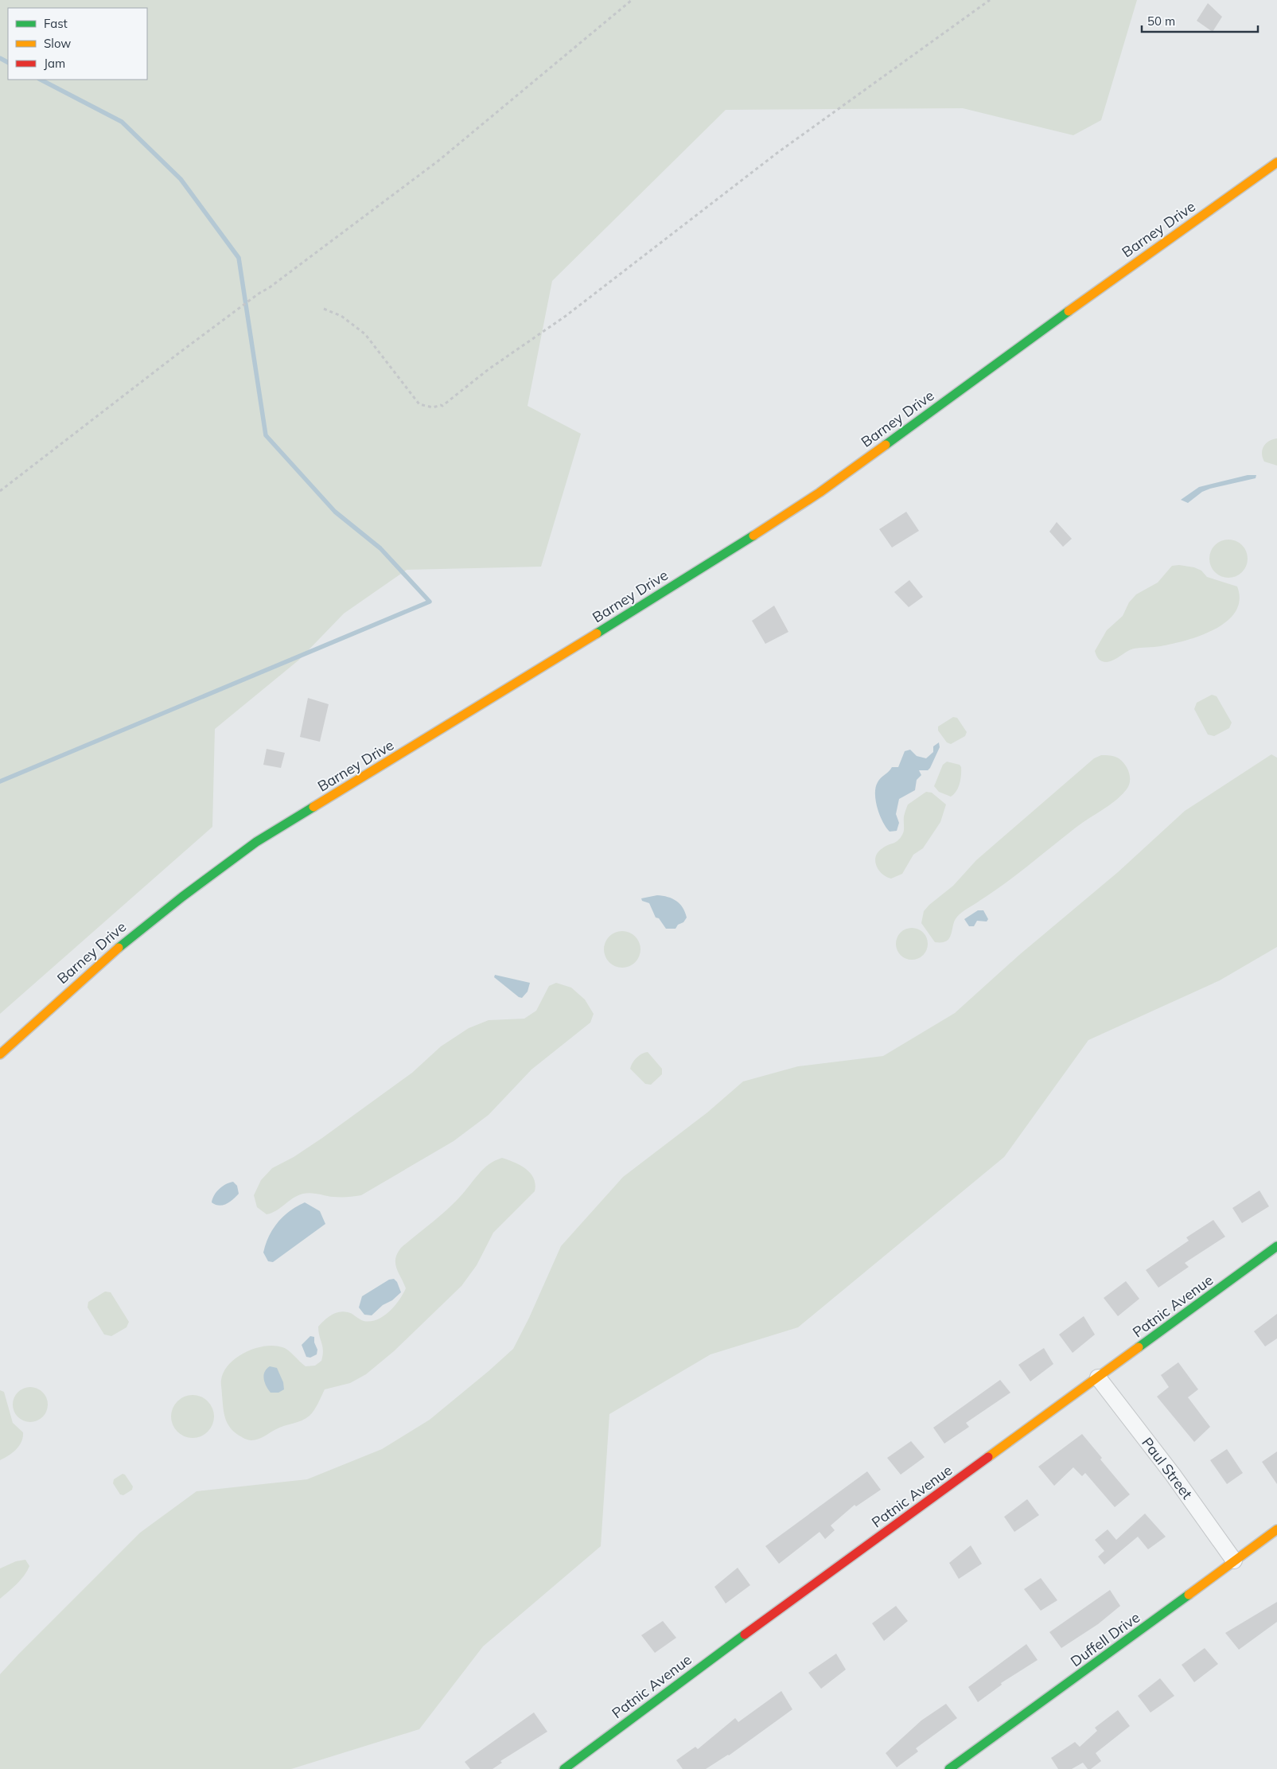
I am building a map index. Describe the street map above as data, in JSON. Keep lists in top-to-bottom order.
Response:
{
  "streets": {
    "street": [
      "Barney Drive",
      "Patnic Avenue",
      "Paul Street",
      "Duffell Drive"
    ]
  },
  "crossings": [
    ["Patnic Avenue", "Paul Street"],
    ["Paul Street", "Duffell Drive"]
  ],
  "legend": ["Fast", "Slow", "Jam"],
  "scale_bar": "50 m"
}
